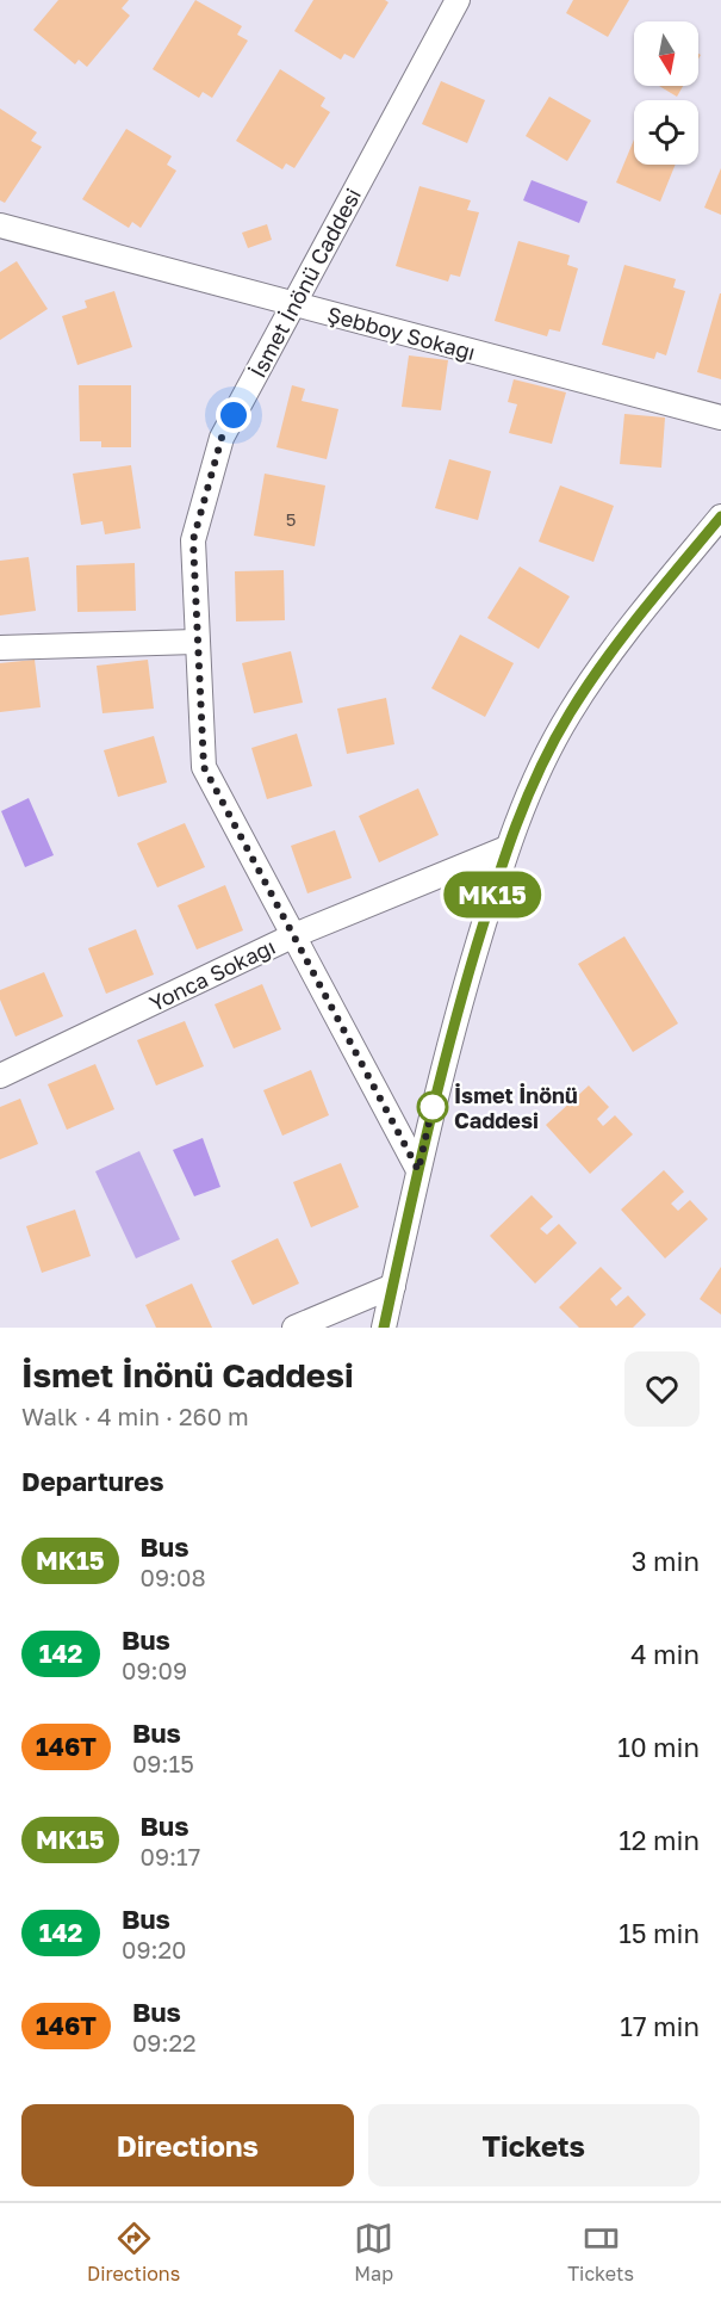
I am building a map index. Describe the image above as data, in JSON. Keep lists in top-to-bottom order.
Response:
{
  "streets": {
    "street": ["İsmet İnönü Caddesi", "Şebboy Sokağı", "Yonca Sokağı"]
  },
  "crossings": [
    ["İsmet İnönü Caddesi", "Şebboy Sokağı"],
    ["İsmet İnönü Caddesi", "Yonca Sokağı"]
  ],
  "places": ["İsmet İnönü Caddesi"],
  "lines": ["bus line MK15"],
  "house_numbers": ["5"],
  "north": "bottom",
  "page": {
    "on_map": "MK15",
    "heading": [
      ["İsmet İnönü Caddesi", "Walk · 4 min · 260 m"],
      "Departures"
    ],
    "list": [
      {
        "mark": "MK15",
        "name": "Bus",
        "note": "09:08",
        "value": "3 min"
      },
      {
        "mark": "142",
        "name": "Bus",
        "note": "09:09",
        "value": "4 min"
      },
      {
        "mark": "146T",
        "name": "Bus",
        "note": "09:15",
        "value": "10 min"
      },
      {
        "mark": "MK15",
        "name": "Bus",
        "note": "09:17",
        "value": "12 min"
      },
      {
        "mark": "142",
        "name": "Bus",
        "note": "09:20",
        "value": "15 min"
      },
      {
        "mark": "146T",
        "name": "Bus",
        "note": "09:22",
        "value": "17 min"
      }
    ],
    "buttons": ["Directions", "Tickets"],
    "tabs": ["Directions", "Map", "Tickets"]
  }
}
